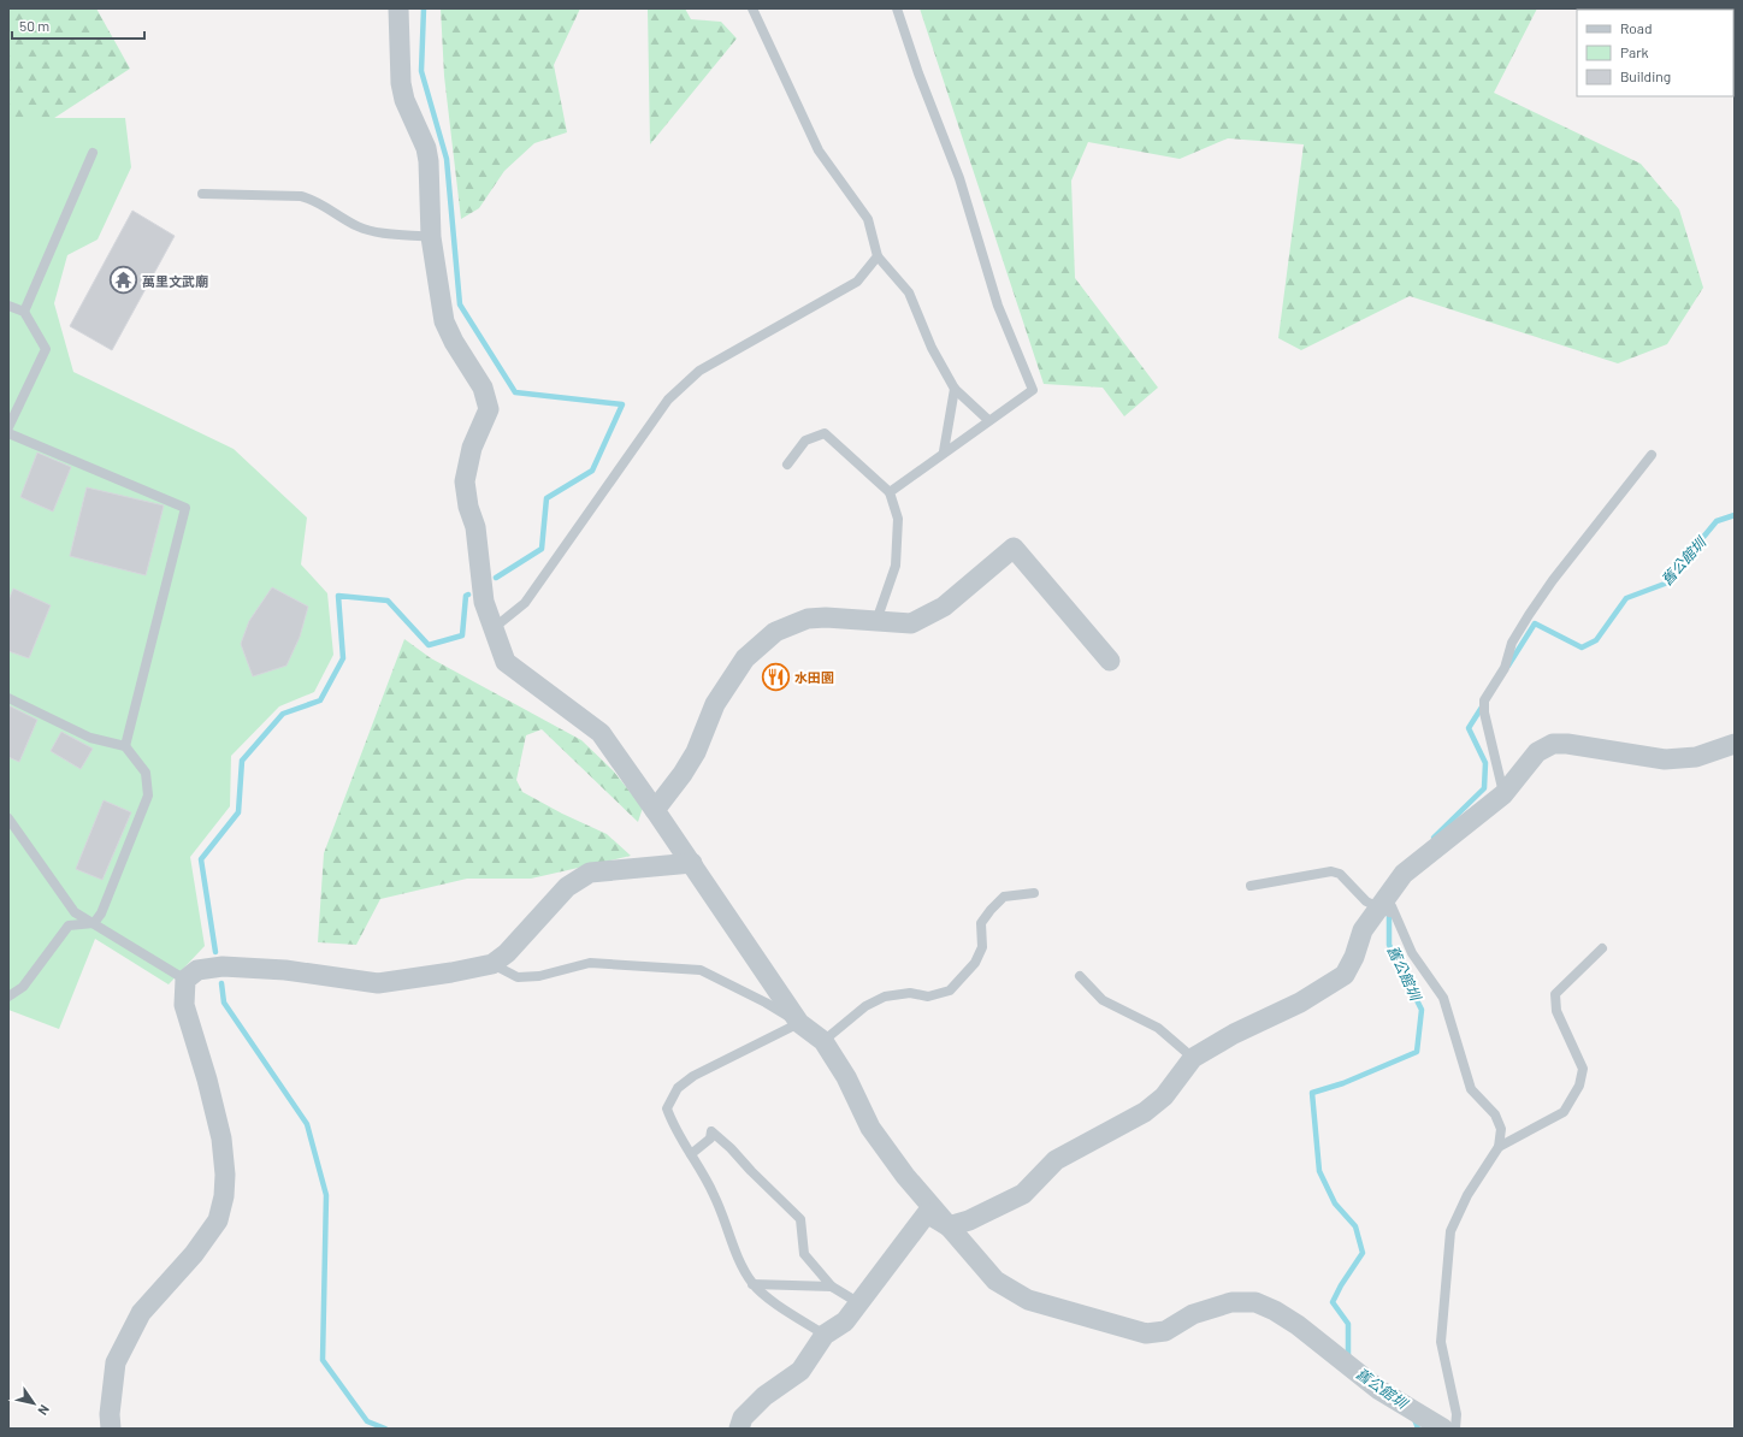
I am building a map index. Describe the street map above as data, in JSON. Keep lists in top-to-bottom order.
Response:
{
  "water": ["舊公館圳"],
  "places": {
    "temple": ["萬里文武廟"],
    "restaurant": ["水田園"]
  },
  "legend": ["Road", "Park", "Building"],
  "scale_bar": "50 m",
  "north": "bottom right"
}
